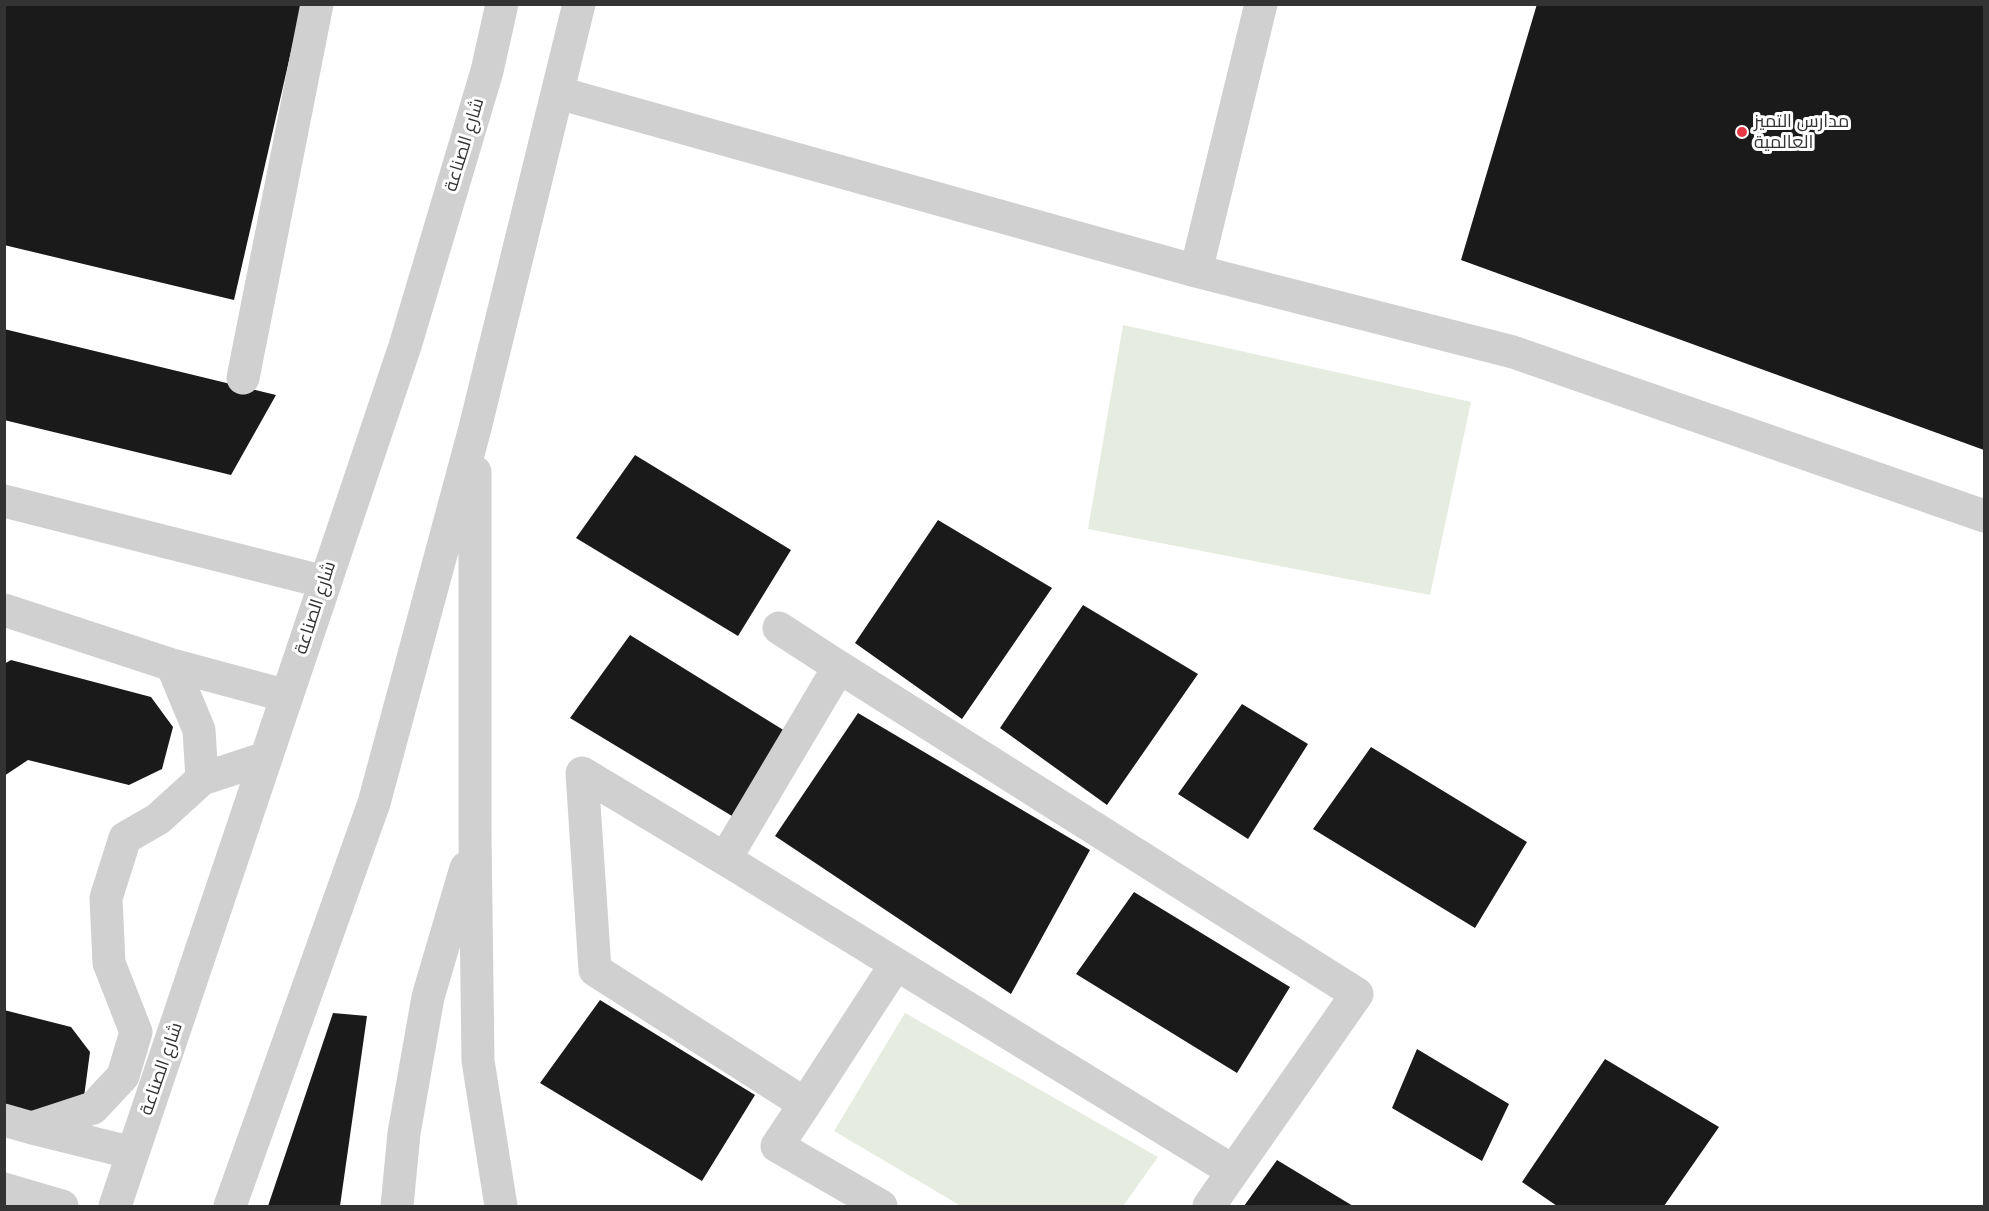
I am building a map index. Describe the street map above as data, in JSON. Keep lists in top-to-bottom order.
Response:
{
  "streets": {
    "street": ["شارع الصناعة"]
  },
  "places": ["مدارس التميز العالمية"]
}
